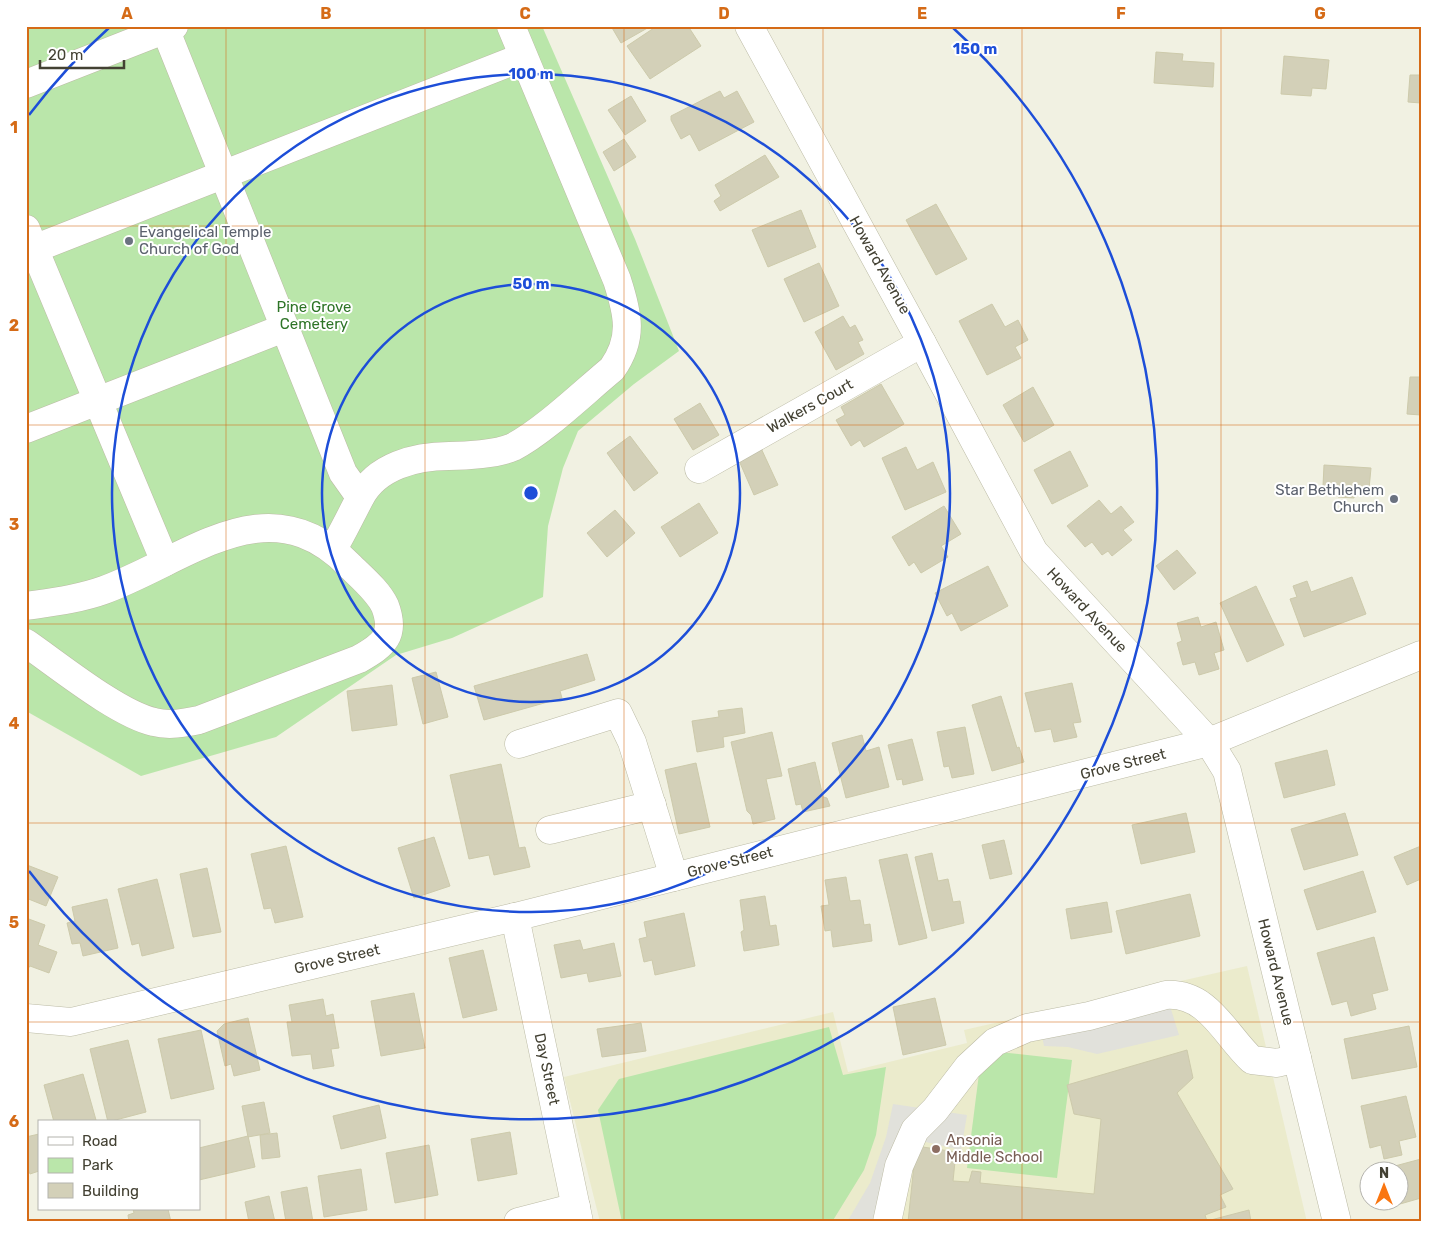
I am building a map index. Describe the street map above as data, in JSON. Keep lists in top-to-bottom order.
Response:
{
  "streets": {
    "street": [
      "Howard Avenue",
      "Walkers Court",
      "Grove Street",
      "Day Street"
    ]
  },
  "crossings": [
    ["Howard Avenue", "Walkers Court"],
    ["Howard Avenue", "Grove Street"],
    ["Grove Street", "Day Street"]
  ],
  "parks": ["Pine Grove Cemetery"],
  "places": ["Evangelical Temple Church of God", "Star Bethlehem Church", "Ansonia Middle School"],
  "legend": ["Road", "Park", "Building"],
  "scale_bar": "20 m",
  "north": "top",
  "grid": {
    "columns": [
      "A",
      "B",
      "C",
      "D",
      "E",
      "F",
      "G"
    ],
    "rows": [
      "1",
      "2",
      "3",
      "4",
      "5",
      "6"
    ]
  },
  "rings": ["150 m", "100 m", "50 m"]
}
